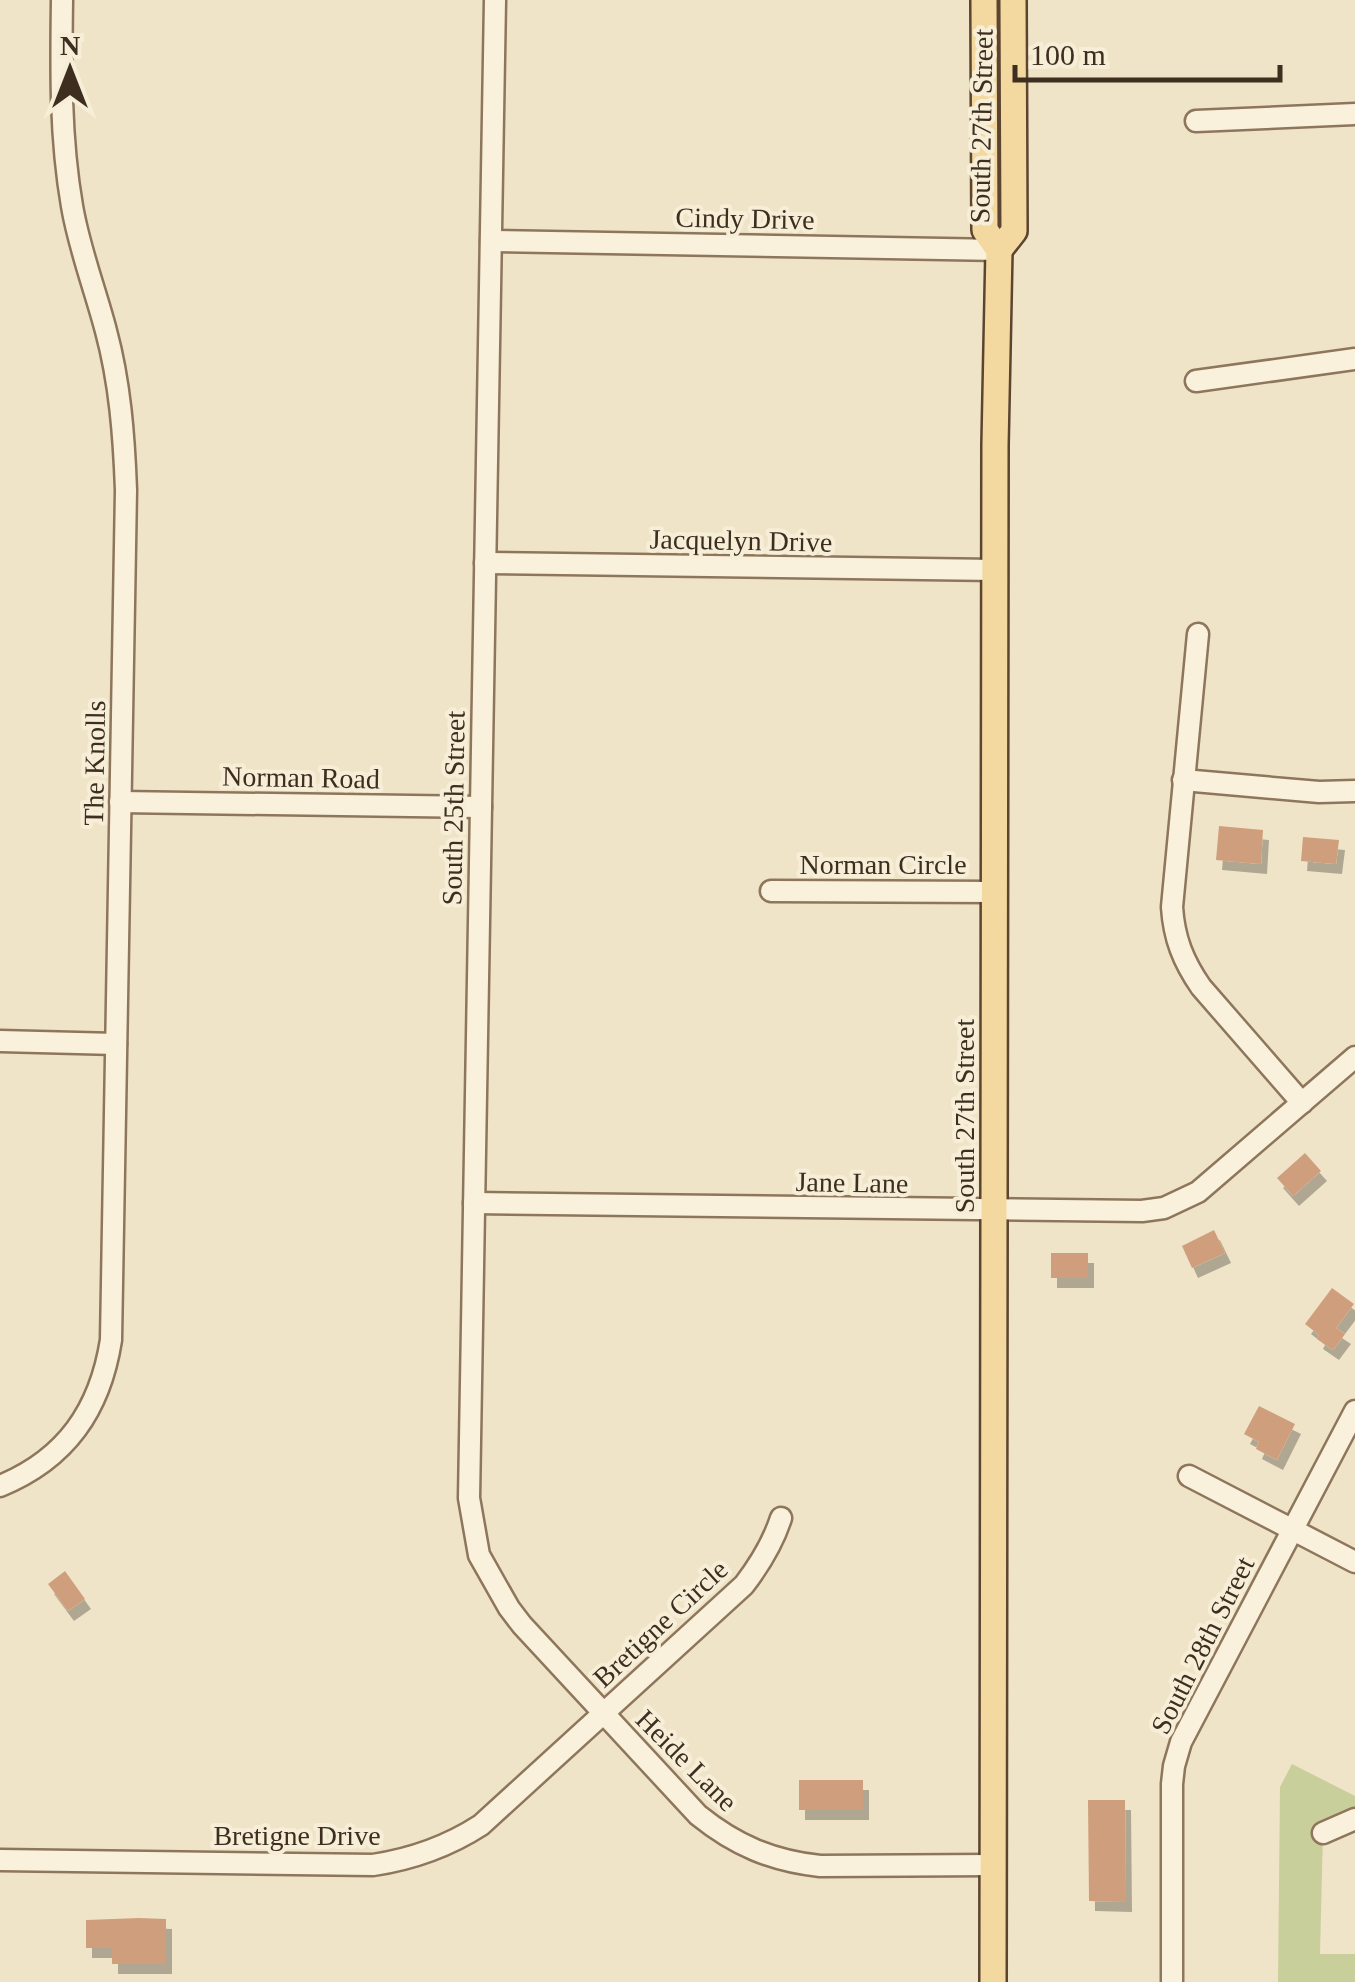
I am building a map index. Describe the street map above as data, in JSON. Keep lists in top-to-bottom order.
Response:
{
  "streets": {
    "main road": ["South 27th Street"],
    "street": [
      "Cindy Drive",
      "Jacquelyn Drive",
      "The Knolls",
      "Norman Road",
      "South 25th Street",
      "Norman Circle",
      "Jane Lane",
      "Bretigne Circle",
      "South 28th Street",
      "Heide Lane",
      "Bretigne Drive"
    ]
  },
  "crossings": [
    ["South 27th Street", "Cindy Drive"],
    ["South 27th Street", "Jacquelyn Drive"],
    ["South 27th Street", "Norman Circle"],
    ["South 27th Street", "Jane Lane"],
    ["South 27th Street", "Heide Lane"],
    ["Cindy Drive", "South 25th Street"],
    ["Jacquelyn Drive", "South 25th Street"],
    ["The Knolls", "Norman Road"],
    ["Norman Road", "South 25th Street"],
    ["South 25th Street", "Jane Lane"],
    ["South 25th Street", "Heide Lane"],
    ["Bretigne Circle", "Heide Lane"],
    ["Bretigne Circle", "Bretigne Drive"],
    ["Heide Lane", "Bretigne Drive"]
  ],
  "scale_bar": "100 m",
  "north": "top"
}
